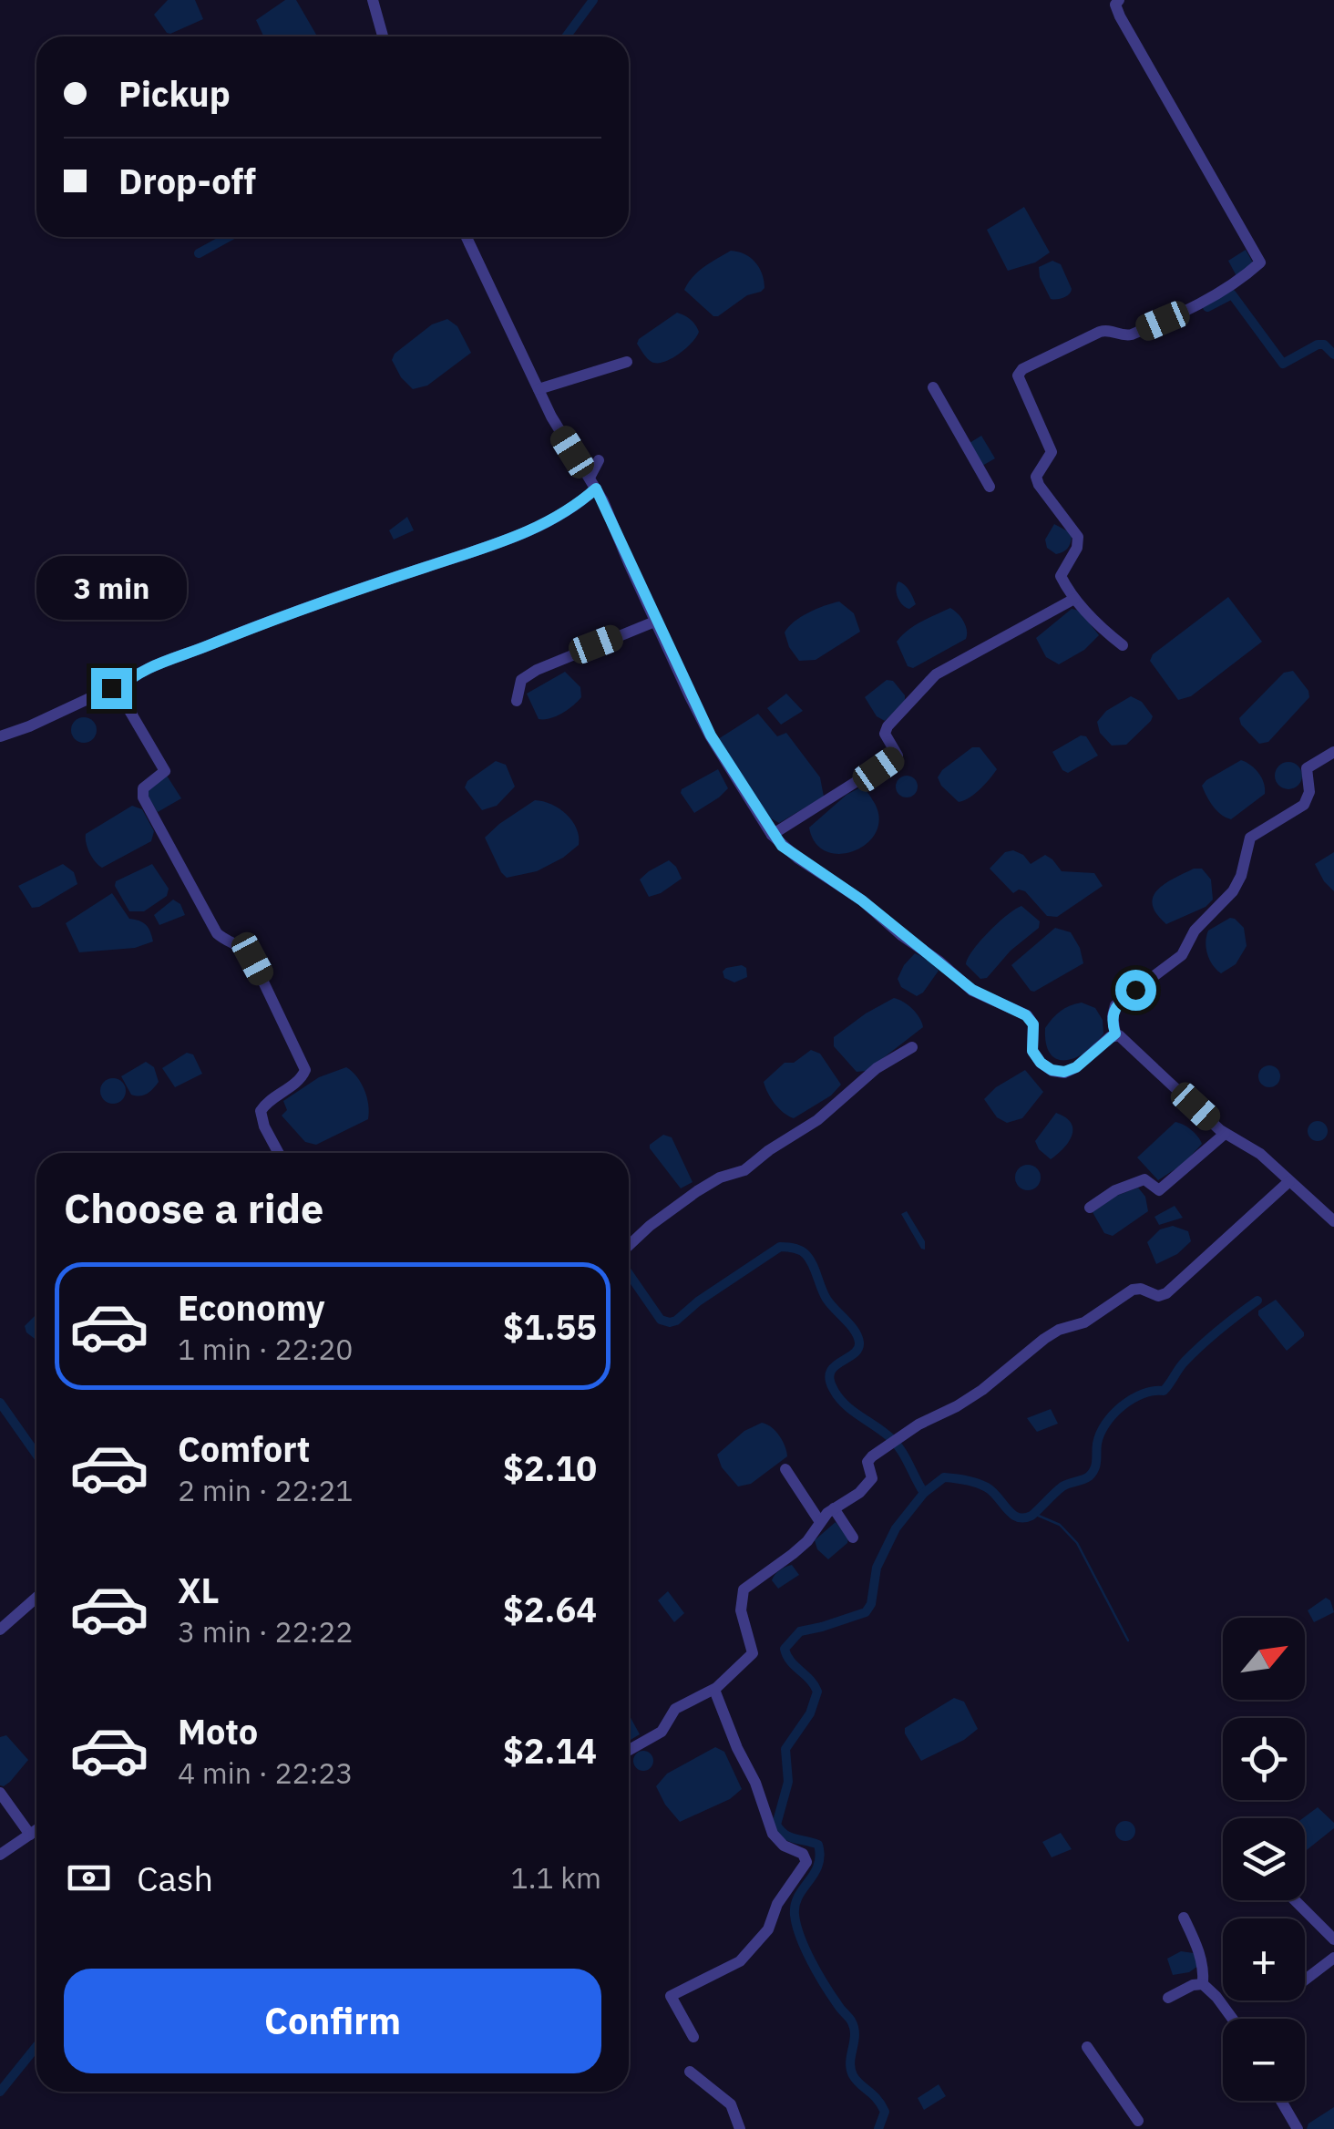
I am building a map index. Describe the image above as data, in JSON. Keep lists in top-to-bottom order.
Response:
{
  "north": "top right",
  "page": {
    "banner": ["Pickup", "Drop-off"],
    "bubble": "3 min",
    "heading": "Choose a ride",
    "list": [
      {
        "name": "Economy",
        "note": "1 min · 22:20",
        "value": "$1.55"
      },
      {
        "name": "Comfort",
        "note": "2 min · 22:21",
        "value": "$2.10"
      },
      {
        "name": "XL",
        "note": "3 min · 22:22",
        "value": "$2.64"
      },
      {
        "name": "Moto",
        "note": "4 min · 22:23",
        "value": "$2.14"
      }
    ],
    "map_buttons": ["+", "−"],
    "pay": ["Cash", "1.1 km"],
    "buttons": "Confirm"
  }
}
